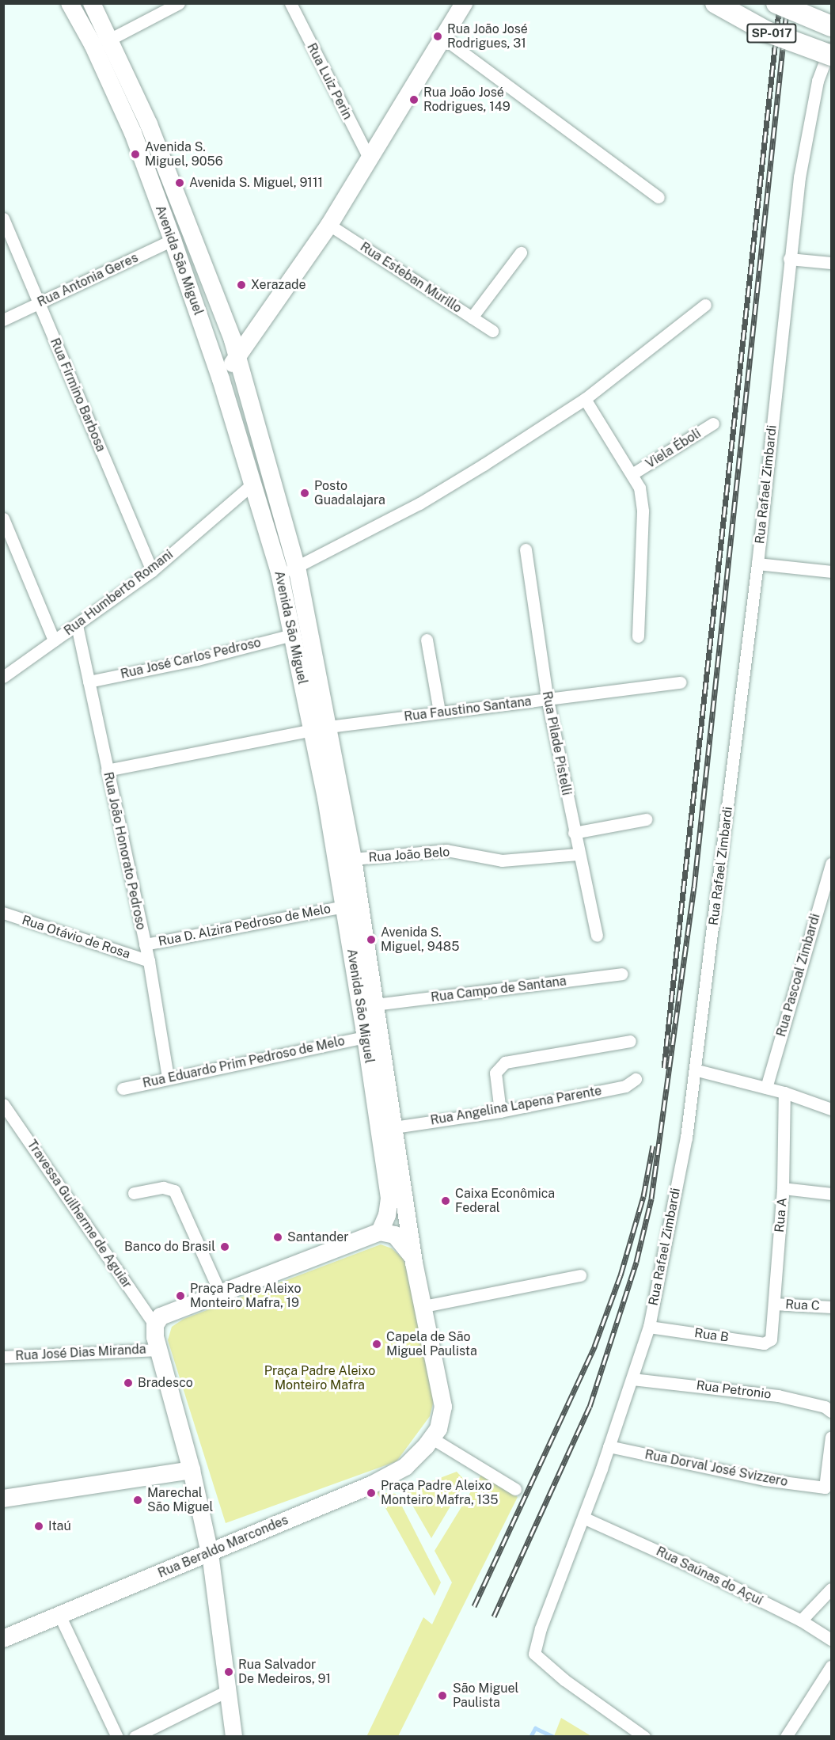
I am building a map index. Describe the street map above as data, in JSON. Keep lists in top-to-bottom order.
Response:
{
  "streets": {
    "highway": ["SP-017"],
    "main road": ["Avenida São Miguel", "Rua Beraldo Marcondes"],
    "street": [
      "Rua Luiz Perin",
      "Rua Esteban Murillo",
      "Rua Antonia Geres",
      "Rua Firmino Barbosa",
      "Viela Éboli",
      "Rua Rafael Zimbardi",
      "Rua Humberto Romani",
      "Rua José Carlos Pedroso",
      "Rua Faustino Santana",
      "Rua Pilade Pistelli",
      "Rua João Honorato Pedroso",
      "Rua João Belo",
      "Rua D. Alzira Pedroso de Melo",
      "Rua Otávio de Rosa",
      "Rua Pascoal Zimbardi",
      "Rua Campo de Santana",
      "Rua Eduardo Prim Pedroso de Melo",
      "Rua Angelina Lapena Parente",
      "Travessa Guilherme de Aguiar",
      "Rua A",
      "Rua C",
      "Rua B",
      "Rua José Dias Miranda",
      "Rua Petronio",
      "Rua Dorval José Svizzero",
      "Rua Saúnas do Açuí"
    ]
  },
  "crossings": [
    ["Avenida São Miguel", "Rua Antonia Geres"],
    ["Avenida São Miguel", "Rua Humberto Romani"],
    ["Avenida São Miguel", "Rua José Carlos Pedroso"],
    ["Avenida São Miguel", "Rua Faustino Santana"],
    ["Avenida São Miguel", "Rua João Belo"],
    ["Avenida São Miguel", "Rua D. Alzira Pedroso de Melo"],
    ["Avenida São Miguel", "Rua Campo de Santana"],
    ["Avenida São Miguel", "Rua Eduardo Prim Pedroso de Melo"],
    ["Avenida São Miguel", "Rua Angelina Lapena Parente"],
    ["Avenida São Miguel", "Rua Beraldo Marcondes"],
    ["Rua Antonia Geres", "Rua Firmino Barbosa"],
    ["Rua Firmino Barbosa", "Rua Humberto Romani"],
    ["Rua Rafael Zimbardi", "Rua B"],
    ["Rua Rafael Zimbardi", "Rua Petronio"],
    ["Rua Rafael Zimbardi", "Rua Dorval José Svizzero"],
    ["Rua Rafael Zimbardi", "Rua Saúnas do Açuí"],
    ["Rua Humberto Romani", "Rua João Honorato Pedroso"],
    ["Rua José Carlos Pedroso", "Rua João Honorato Pedroso"],
    ["Rua Faustino Santana", "Rua Pilade Pistelli"],
    ["Rua Faustino Santana", "Rua João Honorato Pedroso"],
    ["Rua Pilade Pistelli", "Rua João Belo"],
    ["Rua João Honorato Pedroso", "Rua D. Alzira Pedroso de Melo"],
    ["Rua João Honorato Pedroso", "Rua Otávio de Rosa"],
    ["Rua João Honorato Pedroso", "Rua Eduardo Prim Pedroso de Melo"],
    ["Rua A", "Rua C"],
    ["Rua A", "Rua B"]
  ],
  "parks": ["Praça Padre Aleixo Monteiro Mafra"],
  "places": [
    "Rua João José Rodrigues, 31",
    "Rua João José Rodrigues, 149",
    "Avenida S. Miguel, 9056",
    "Avenida S. Miguel, 9111",
    "Xerazade",
    "Posto Guadalajara",
    "Avenida S. Miguel, 9485",
    "Caixa Econômica Federal",
    "Santander",
    "Banco do Brasil",
    "Praça Padre Aleixo Monteiro Mafra, 19",
    "Capela de São Miguel Paulista",
    "Bradesco",
    "Praça Padre Aleixo Monteiro Mafra, 135",
    "Marechal São Miguel",
    "Itaú",
    "Rua Salvador De Medeiros, 91",
    "São Miguel Paulista"
  ]
}
